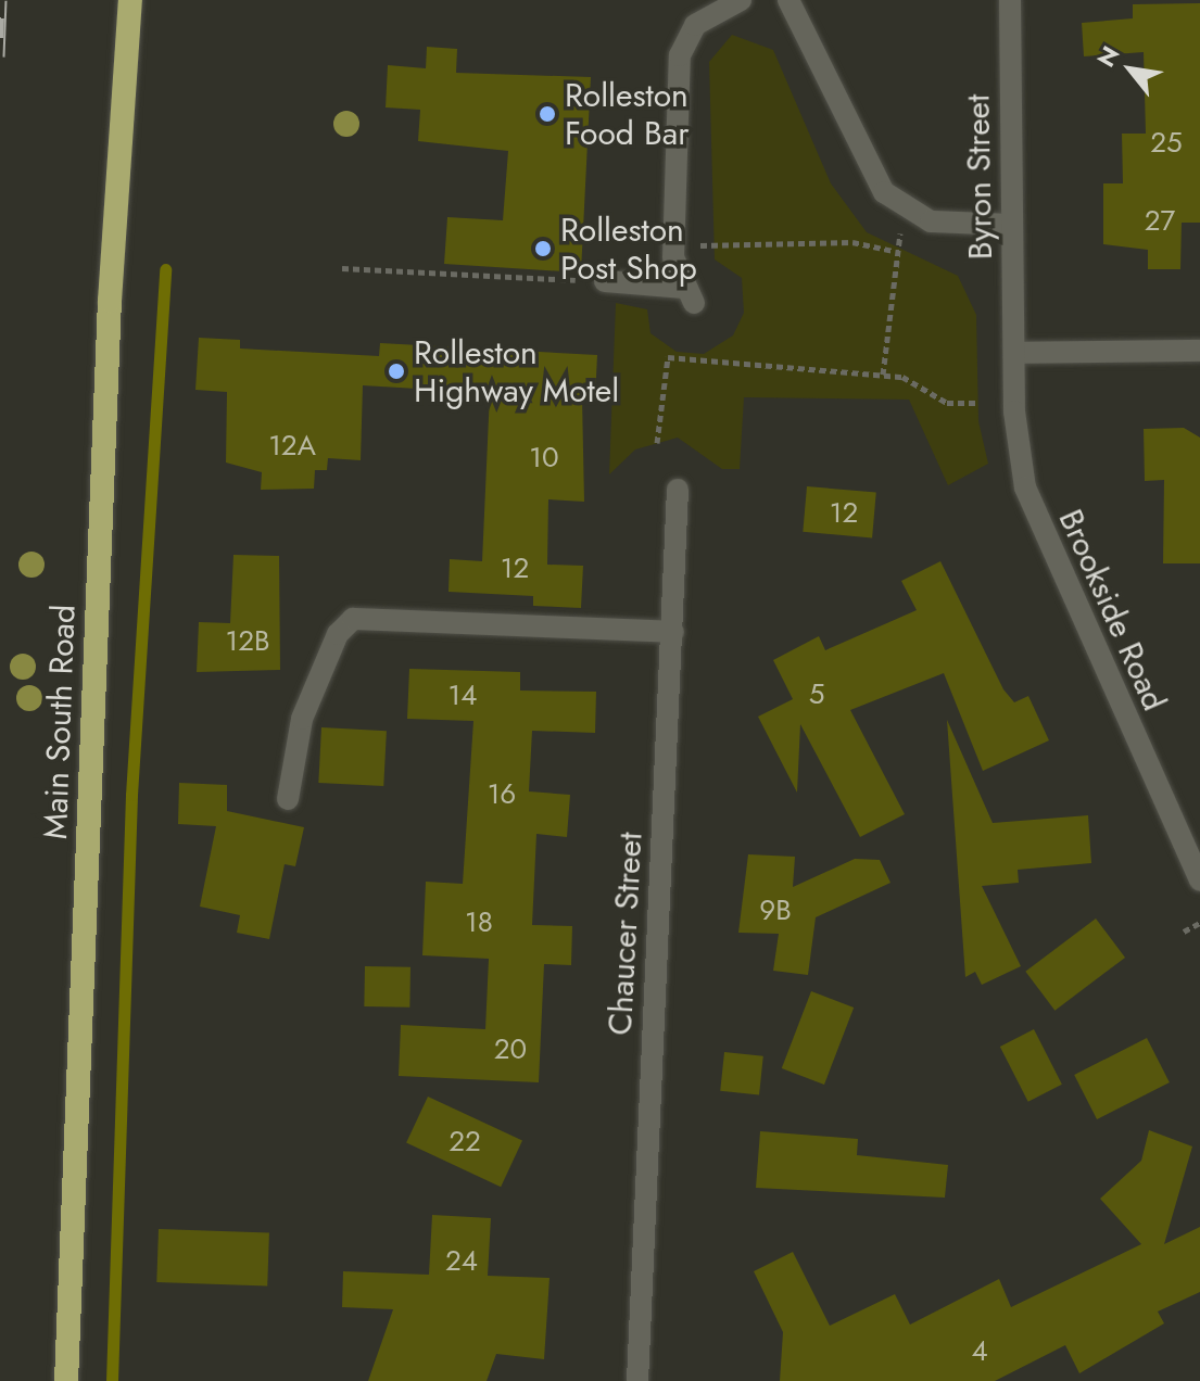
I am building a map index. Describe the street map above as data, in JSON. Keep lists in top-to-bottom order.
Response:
{
  "streets": {
    "highway": ["Main South Road"],
    "street": ["Byron Street", "Brookside Road", "Chaucer Street"]
  },
  "crossings": [
    ["Byron Street", "Brookside Road"]
  ],
  "places": ["Rolleston Food Bar", "Rolleston Post Shop", "Rolleston Highway Motel"],
  "house_numbers": [
    "25",
    "27",
    "12A",
    "10",
    "12",
    "12",
    "12B",
    "5",
    "14",
    "16",
    "9B",
    "18",
    "20",
    "22",
    "24",
    "4"
  ],
  "north": "top left"
}
